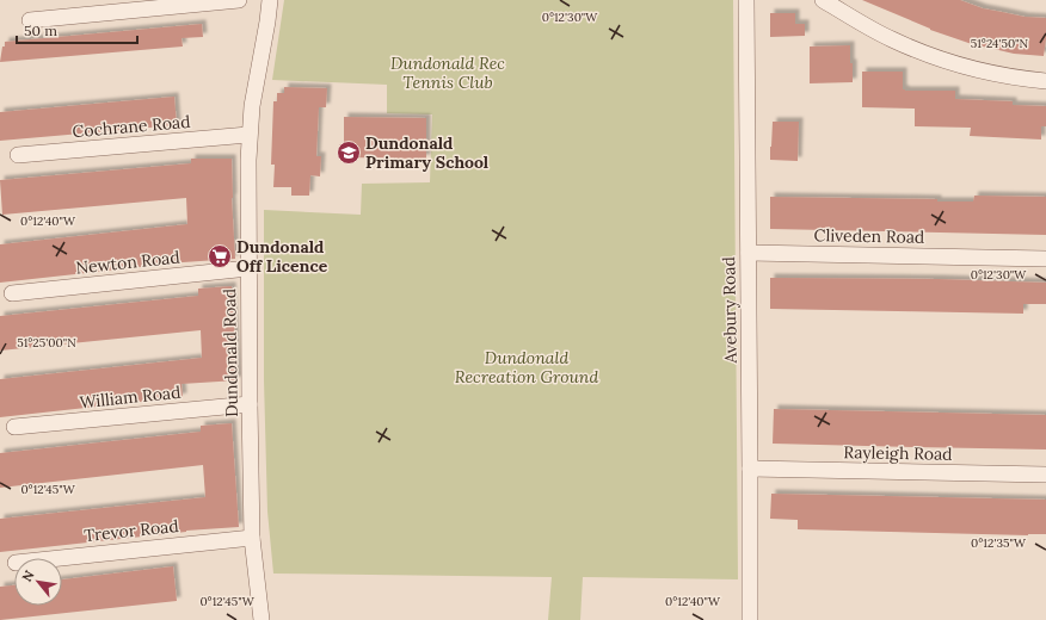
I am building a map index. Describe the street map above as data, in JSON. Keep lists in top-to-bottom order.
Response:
{
  "streets": {
    "street": [
      "Cochrane Road",
      "Cliveden Road",
      "Newton Road",
      "Avebury Road",
      "Dundonald Road",
      "William Road",
      "Rayleigh Road",
      "Trevor Road"
    ]
  },
  "crossings": [
    ["Cochrane Road", "Dundonald Road"],
    ["Cliveden Road", "Avebury Road"],
    ["Newton Road", "Dundonald Road"],
    ["Avebury Road", "Rayleigh Road"],
    ["Dundonald Road", "William Road"],
    ["Dundonald Road", "Trevor Road"]
  ],
  "parks": ["Dundonald Rec Tennis Club", "Dundonald Recreation Ground"],
  "places": {
    "school or university": ["Dundonald Primary School"],
    "supermarket": ["Dundonald Off Licence"]
  },
  "scale_bar": "50 m",
  "north": "top left",
  "coordinates": [
    "0°12'30\"W",
    "51°24'50\"N",
    "0°12'40\"W",
    "51°25'00\"N",
    "0°12'45\"W",
    "0°12'35\"W"
  ]
}
